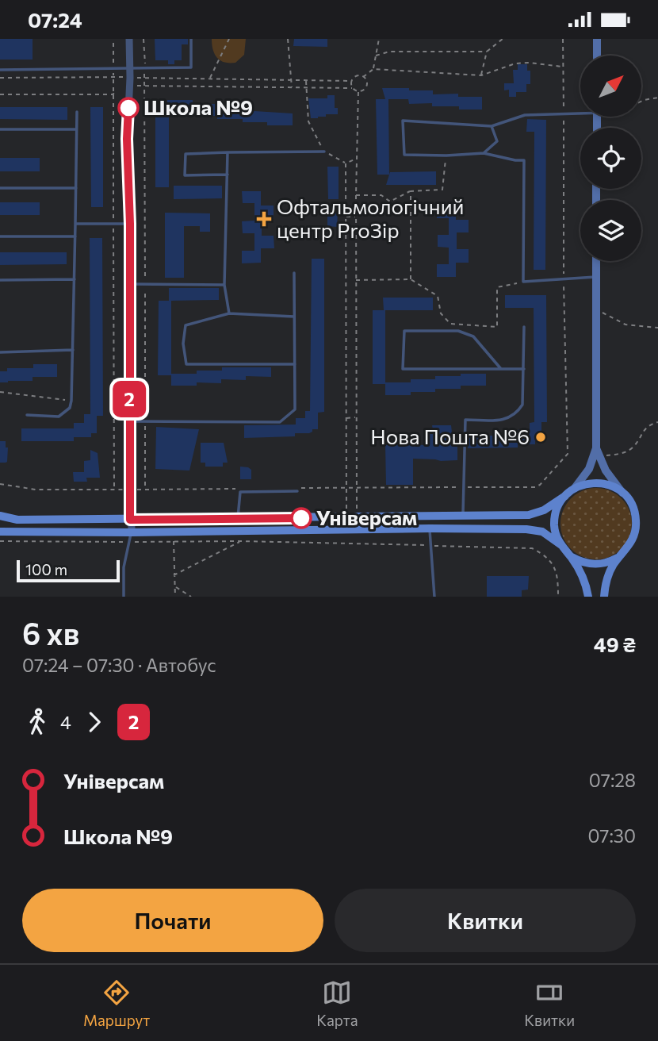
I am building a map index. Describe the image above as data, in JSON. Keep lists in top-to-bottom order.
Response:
{
  "places": {
    "other": ["Школа №9", "Нова Пошта №6", "Універсам"],
    "health": ["Офтальмологічний центр ProЗір"]
  },
  "lines": ["bus line 2"],
  "scale_bar": "100 m",
  "north": "top right",
  "page": {
    "status": "07:24",
    "on_map": "2",
    "scale": "100 m",
    "heading": ["6 хв", "07:24 – 07:30 · Автобус", "49 ₴"],
    "legs": ["4", "2"],
    "list": [
      {
        "name": "Універсам",
        "value": "07:28"
      },
      {
        "name": "Школа №9",
        "value": "07:30"
      }
    ],
    "buttons": ["Почати", "Квитки"],
    "tabs": ["Маршрут", "Карта", "Квитки"]
  }
}
